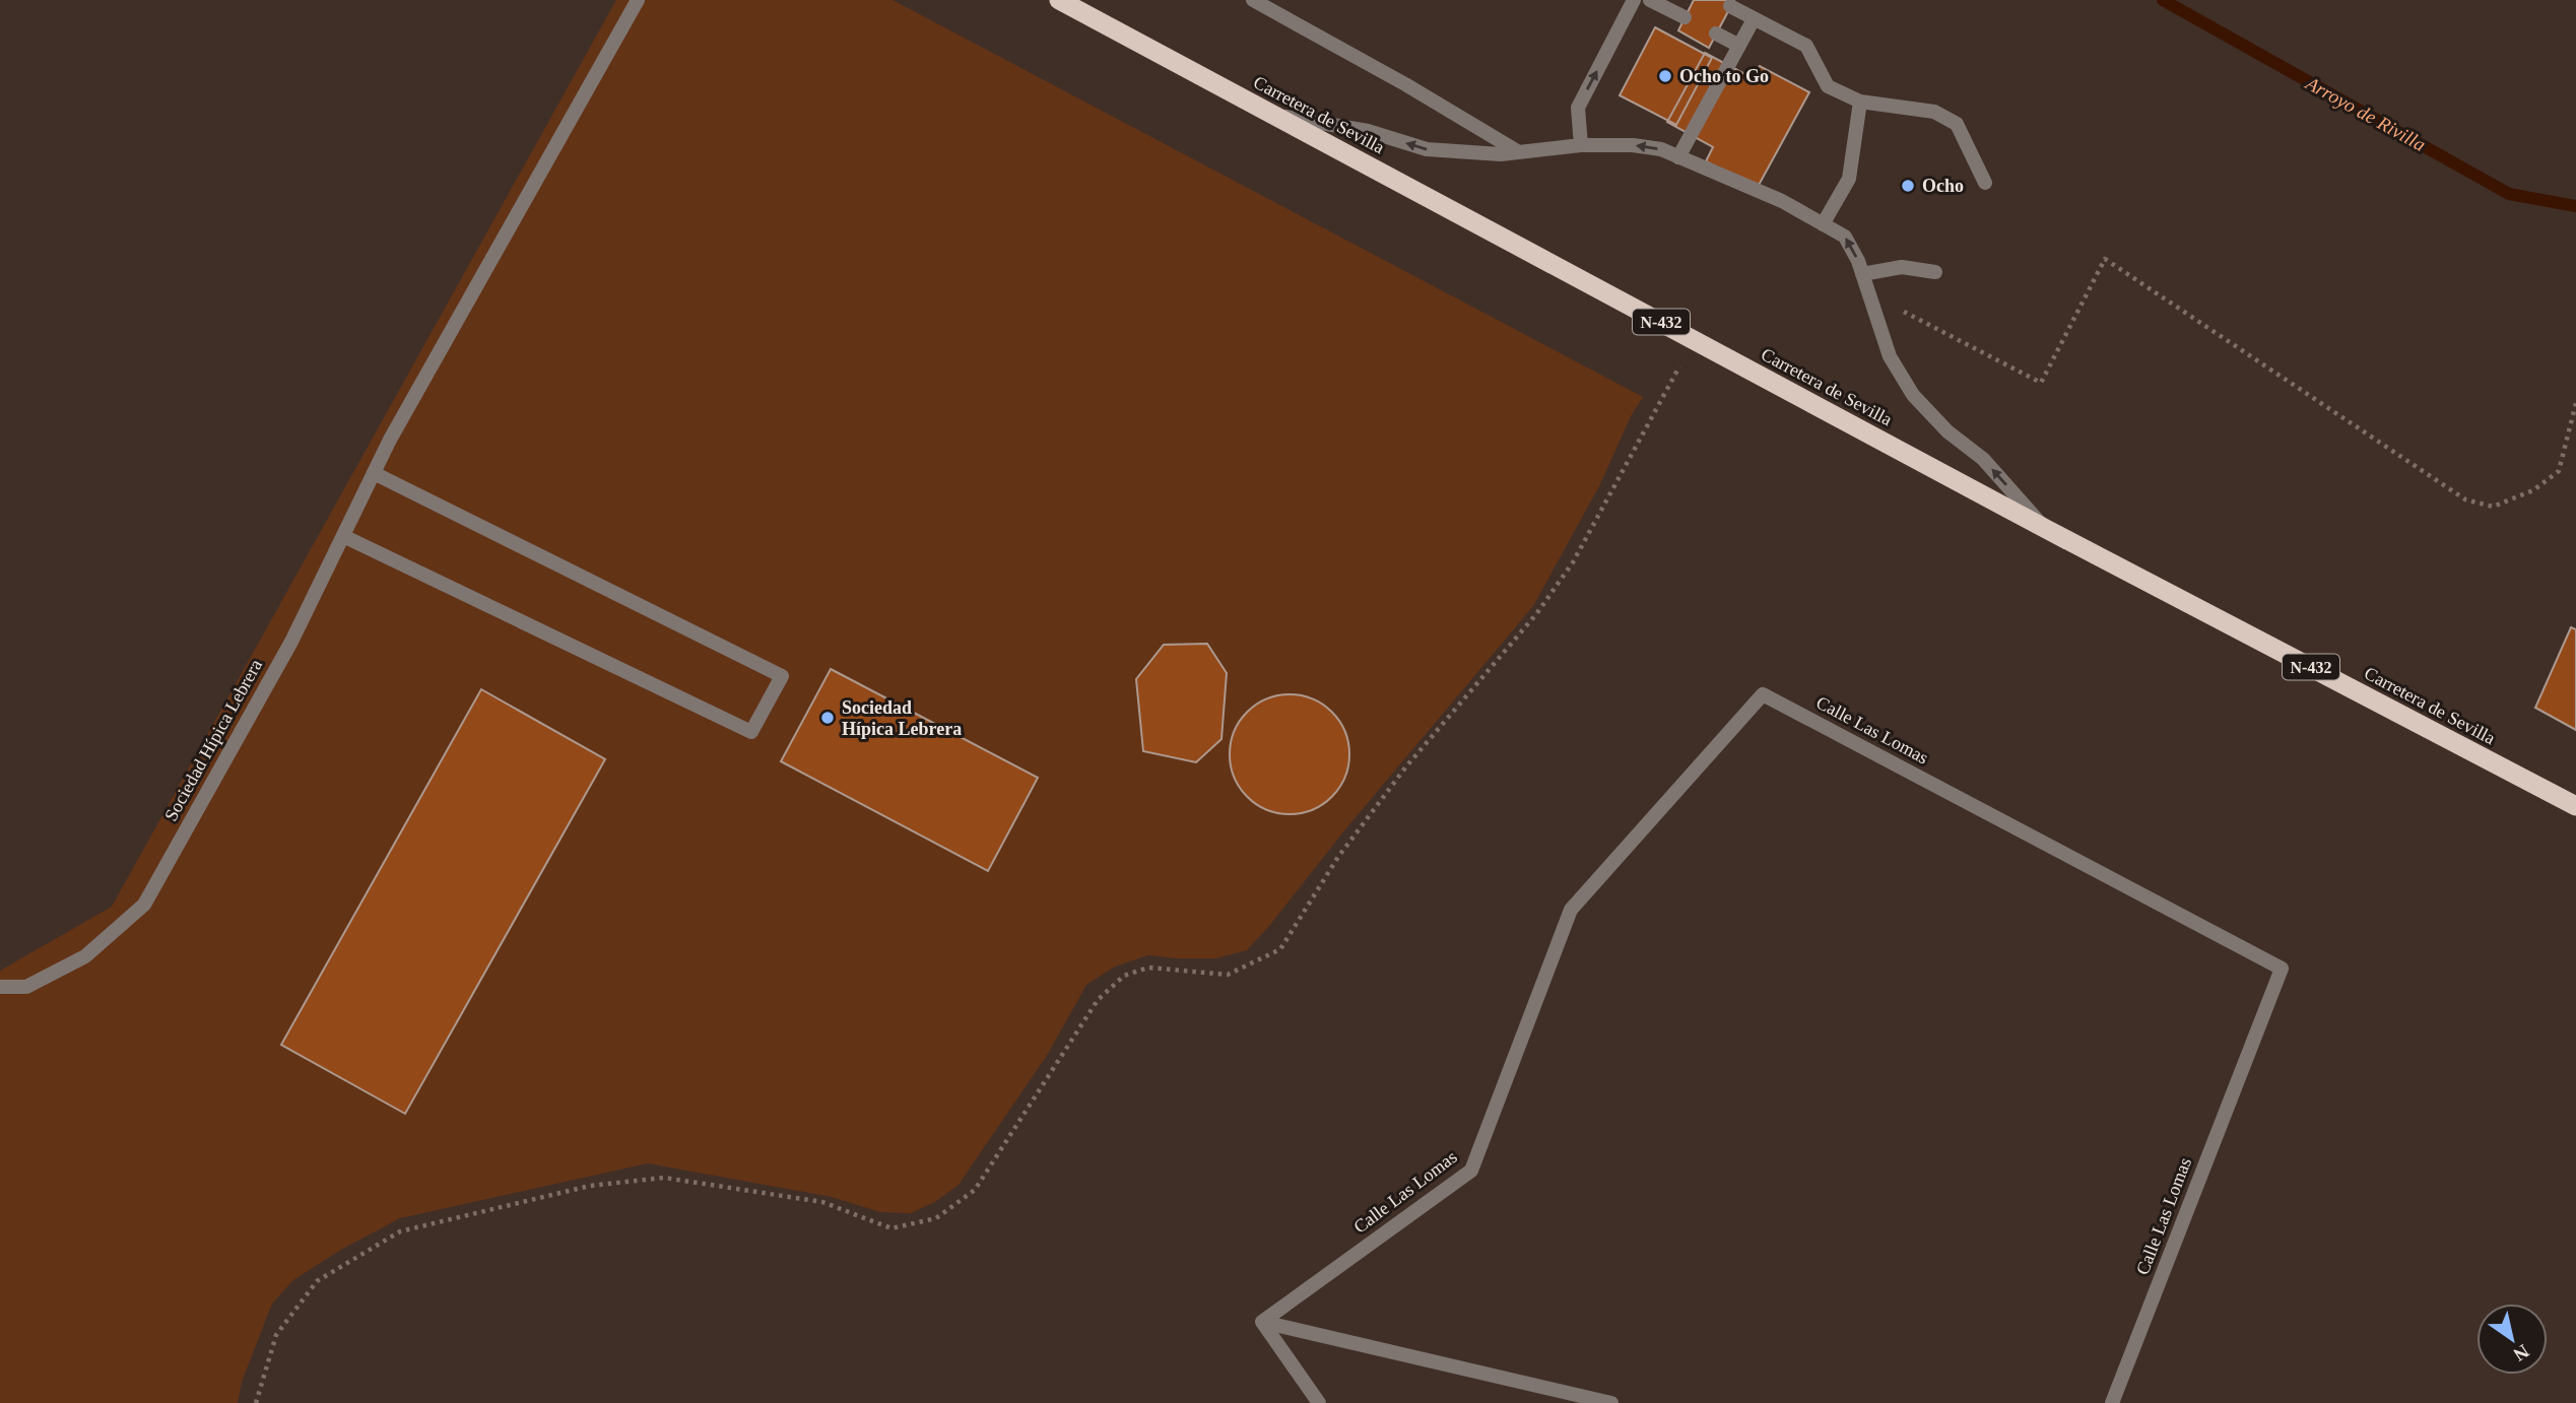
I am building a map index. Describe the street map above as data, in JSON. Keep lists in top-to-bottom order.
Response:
{
  "streets": {
    "highway": ["Carretera de Sevilla", "N-432"],
    "street": ["Calle Las Lomas", "Sociedad Hípica Lebrera"]
  },
  "water": ["Arroyo de Rivilla"],
  "places": ["Ocho to Go", "Ocho", "Sociedad Hípica Lebrera"],
  "north": "bottom right"
}
